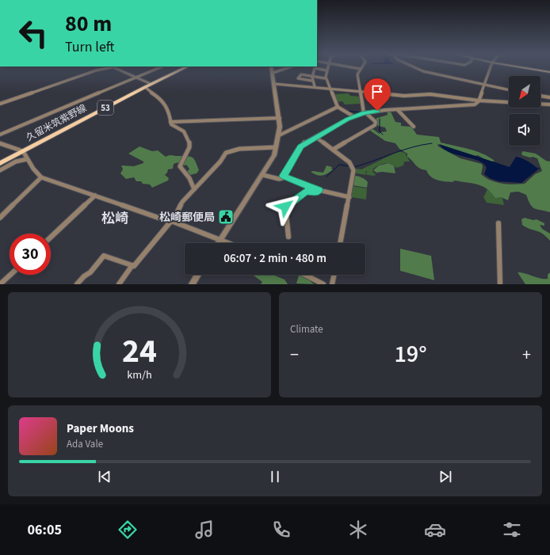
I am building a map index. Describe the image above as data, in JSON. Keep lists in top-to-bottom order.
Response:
{
  "streets": {
    "main road": ["53", "久留米筑紫野線"]
  },
  "districts": ["松崎"],
  "places": {
    "public building": ["松崎郵便局"]
  },
  "north": "bottom left",
  "page": {
    "turn": ["80 m", "Turn left"],
    "limit": "30",
    "trip": "06:07 · 2 min · 480 m",
    "tile": "Climate",
    "heat": ["−", "19°", "+"],
    "song": ["Paper Moons", "Ada Vale"],
    "tabs": "06:05",
    "gauge": ["24", "km/h"]
  }
}
